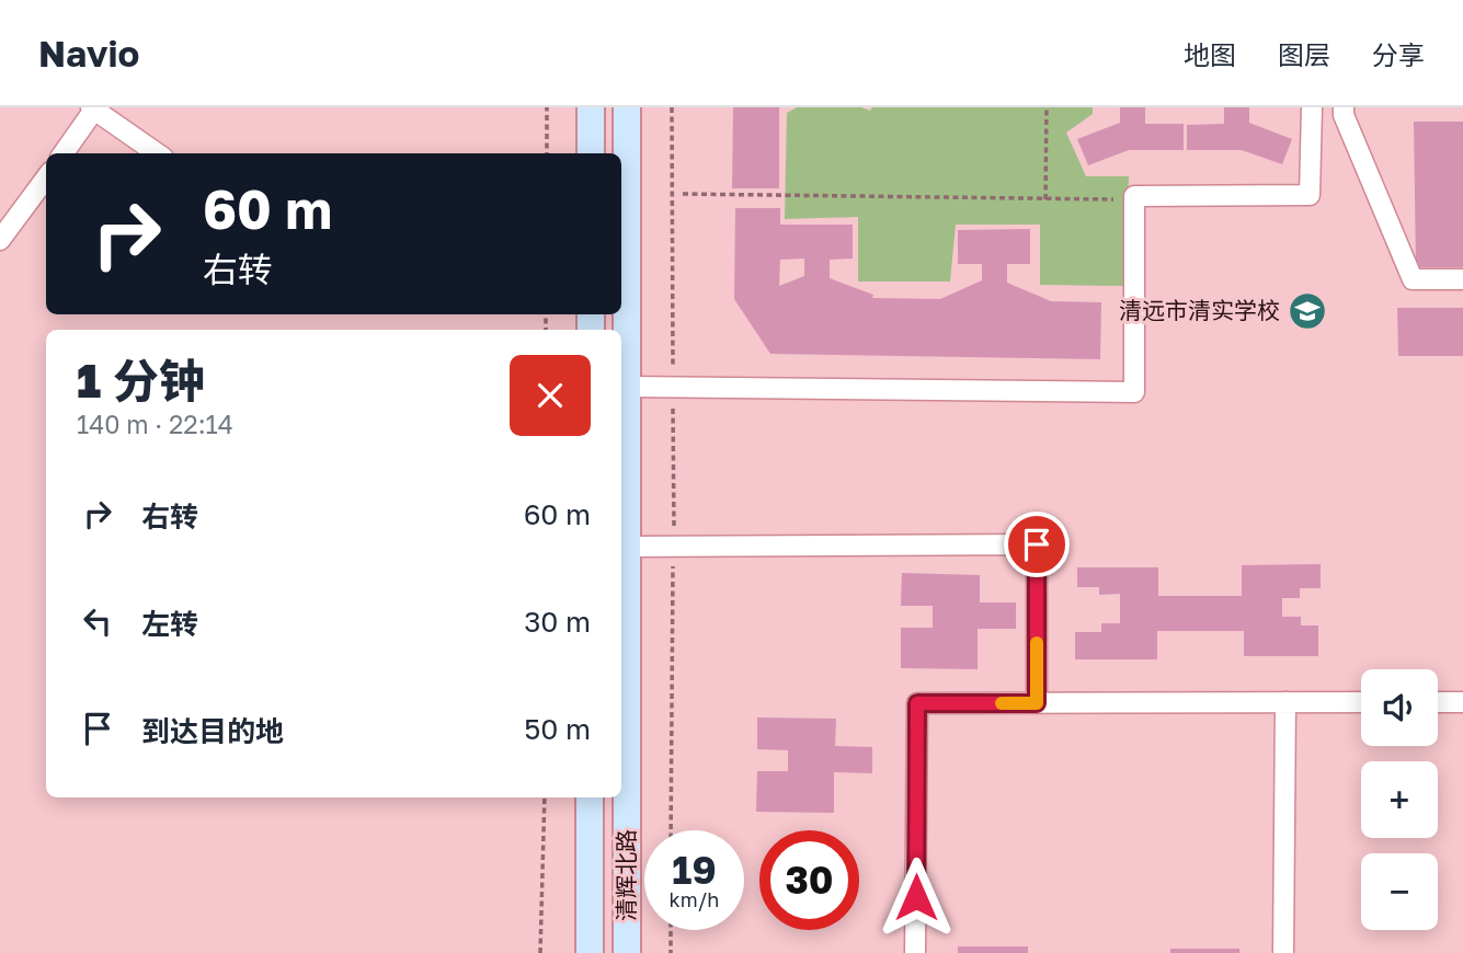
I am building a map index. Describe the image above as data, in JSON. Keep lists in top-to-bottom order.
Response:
{
  "streets": {
    "main road": ["清辉北路"]
  },
  "places": {
    "school or university": ["清远市清实学校"]
  },
  "page": {
    "header": "Navio",
    "nav": ["地图", "图层", "分享"],
    "turn": ["60 m", "右转"],
    "heading": ["1 分钟", "140 m · 22:14"],
    "list": [
      {
        "name": "右转",
        "value": "60 m"
      },
      {
        "name": "左转",
        "value": "30 m"
      },
      {
        "name": "到达目的地",
        "value": "50 m"
      }
    ],
    "map_buttons": ["+", "−"],
    "speed": "19 km/h",
    "limit": "30"
  }
}
